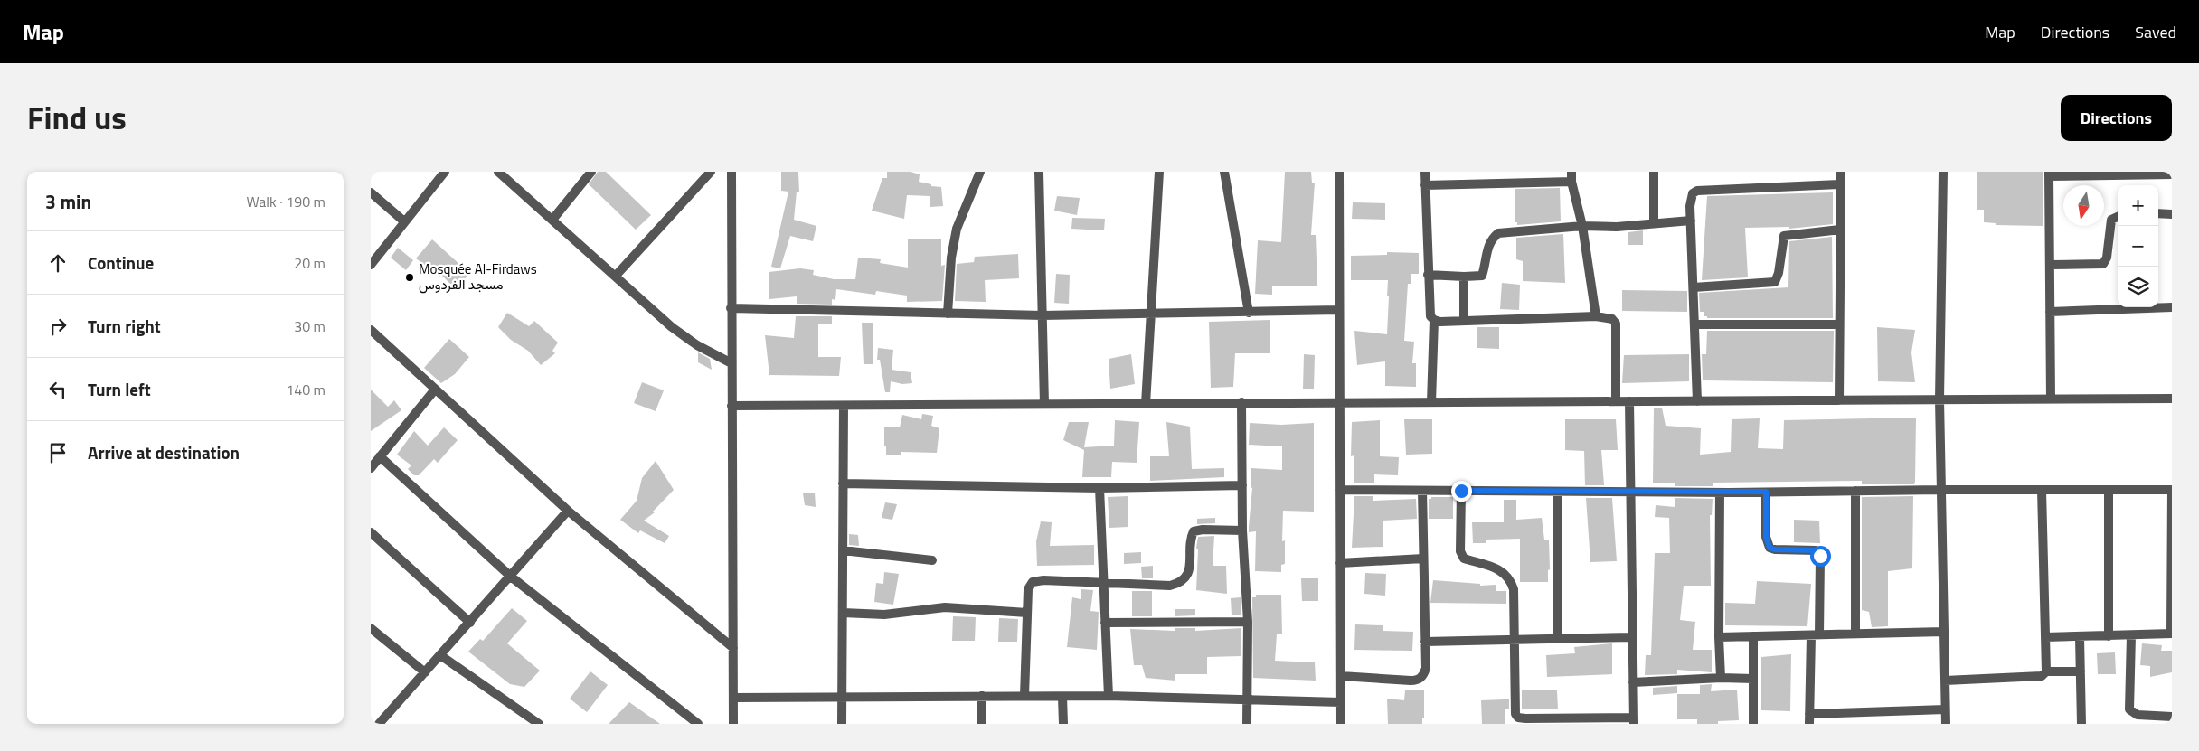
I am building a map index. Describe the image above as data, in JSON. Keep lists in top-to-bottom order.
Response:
{
  "places": ["Mosquée Al-Firdaws مسجد الفردوس"],
  "north": "bottom",
  "page": {
    "header": "Map",
    "nav": ["Map", "Directions", "Saved"],
    "title": "Find us",
    "buttons": "Directions",
    "heading": ["3 min", "Walk · 190 m"],
    "map_buttons": ["+", "−"],
    "list": [
      ["Continue", "20 m"],
      ["Turn right", "30 m"],
      ["Turn left", "140 m"],
      "Arrive at destination"
    ]
  }
}
